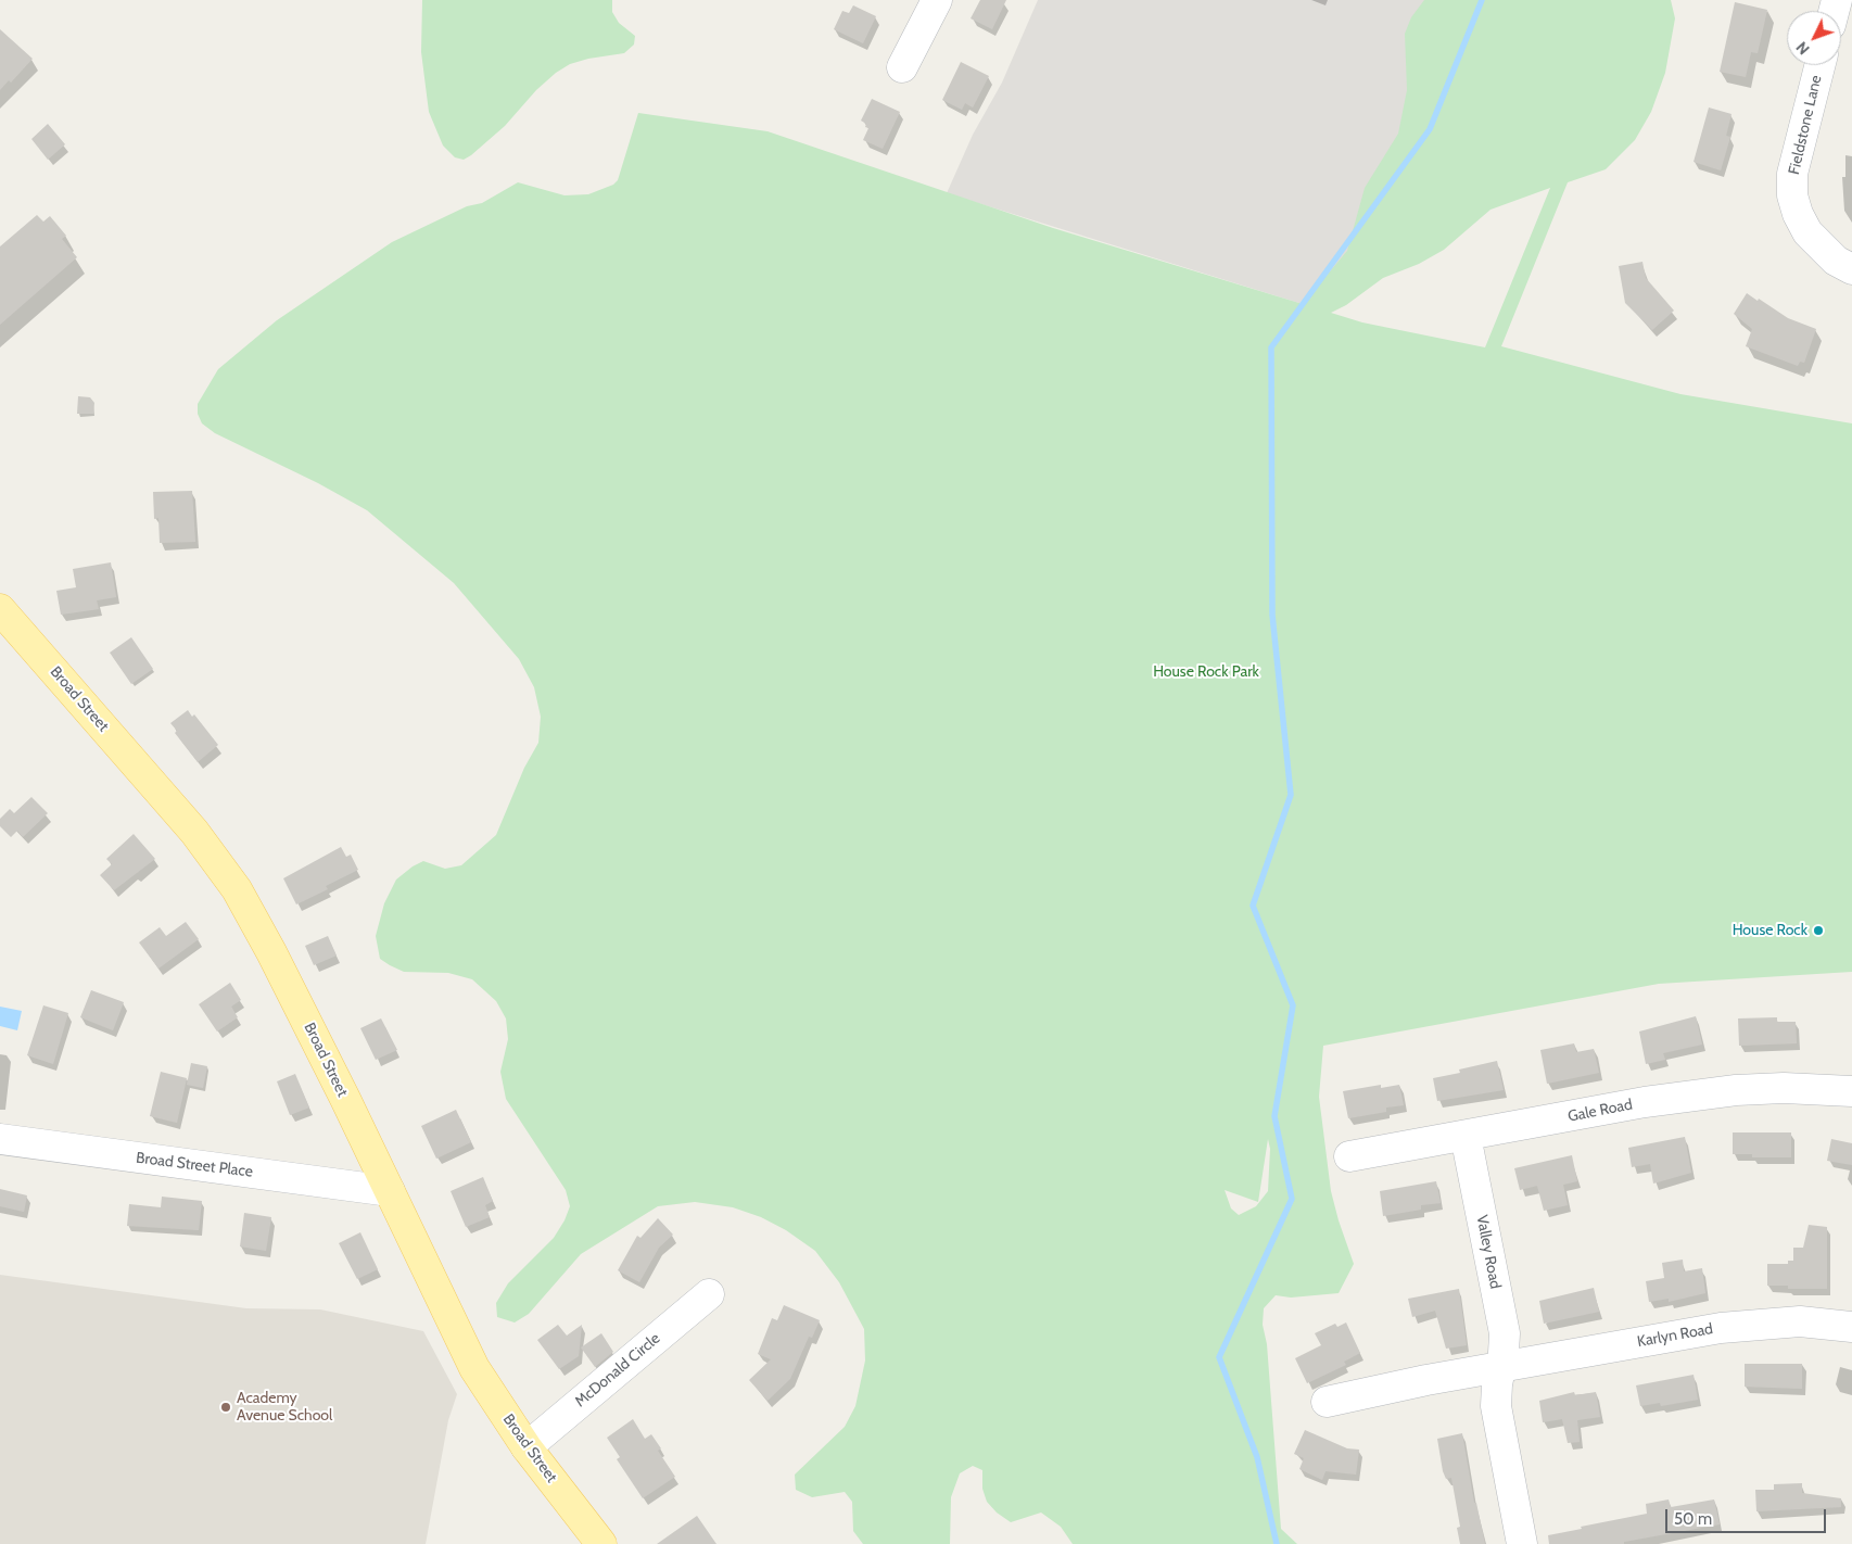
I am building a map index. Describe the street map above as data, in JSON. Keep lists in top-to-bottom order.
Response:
{
  "streets": {
    "main road": ["Broad Street"],
    "street": [
      "Fieldstone Lane",
      "Gale Road",
      "Broad Street Place",
      "Valley Road",
      "Karlyn Road",
      "McDonald Circle"
    ]
  },
  "crossings": [
    ["Broad Street", "Broad Street Place"],
    ["Broad Street", "McDonald Circle"],
    ["Gale Road", "Valley Road"],
    ["Valley Road", "Karlyn Road"]
  ],
  "parks": ["House Rock Park"],
  "places": ["House Rock", "Academy Avenue School"],
  "scale_bar": "50 m",
  "north": "bottom left"
}
